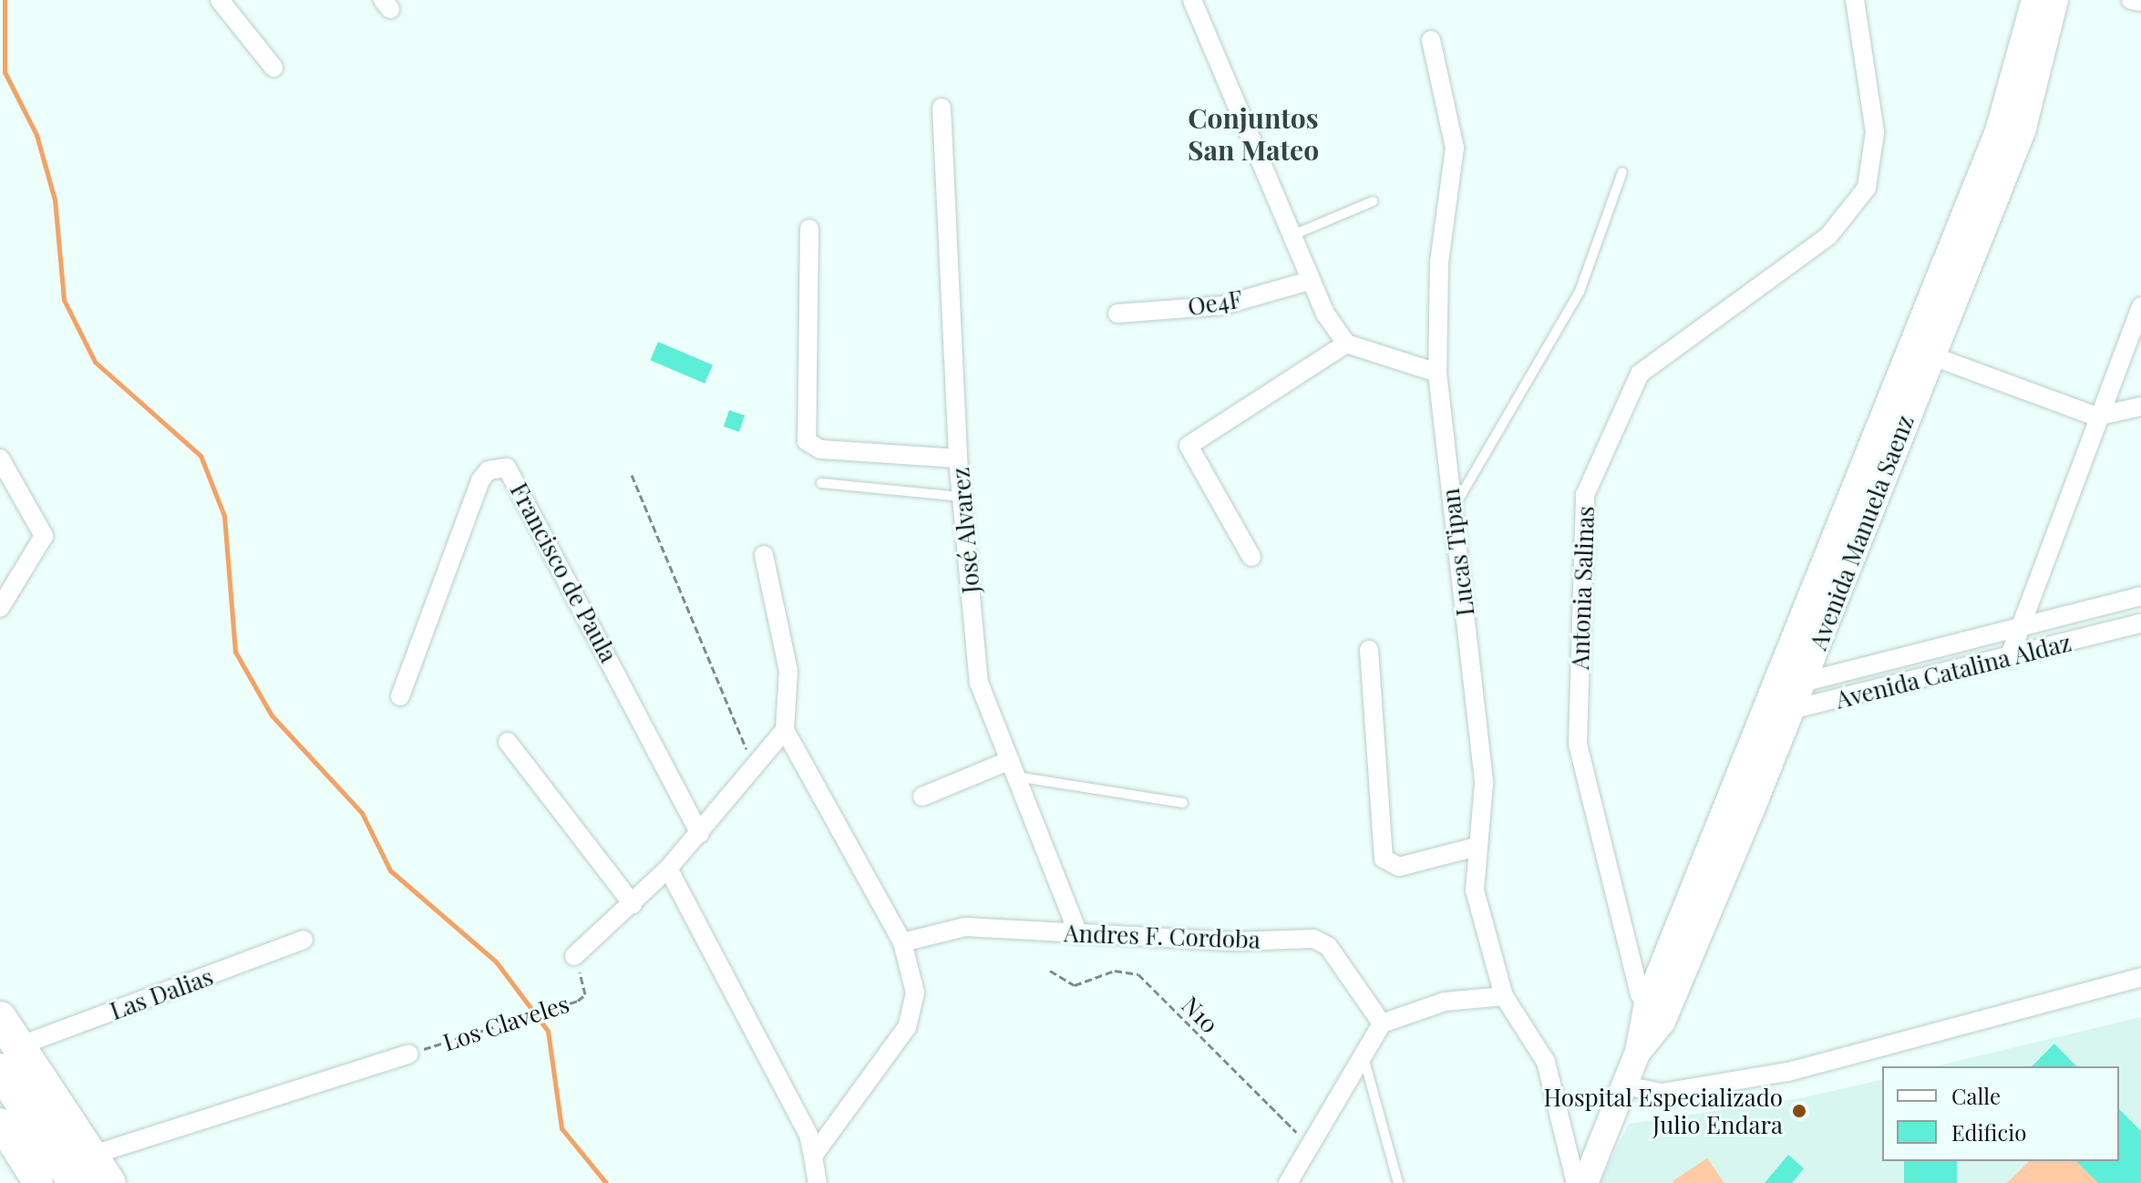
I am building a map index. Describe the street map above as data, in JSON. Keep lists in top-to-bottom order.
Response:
{
  "streets": {
    "street": [
      "Oe4F",
      "José Alvarez",
      "Avenida Manuela Saenz",
      "Lucas Tipan",
      "Francisco de Paula",
      "Antonia Salinas",
      "Avenida Catalina Aldaz",
      "Andres F. Cordoba",
      "Las Dalias",
      "Los Claveles"
    ],
    "path": ["N10"]
  },
  "crossings": [
    ["José Alvarez", "Andres F. Cordoba"],
    ["Avenida Manuela Saenz", "Antonia Salinas"],
    ["Avenida Manuela Saenz", "Avenida Catalina Aldaz"],
    ["Francisco de Paula", "Los Claveles"]
  ],
  "districts": ["Conjuntos San Mateo"],
  "places": ["Hospital Especializado Julio Endara"],
  "legend": ["Calle", "Edificio"]
}
